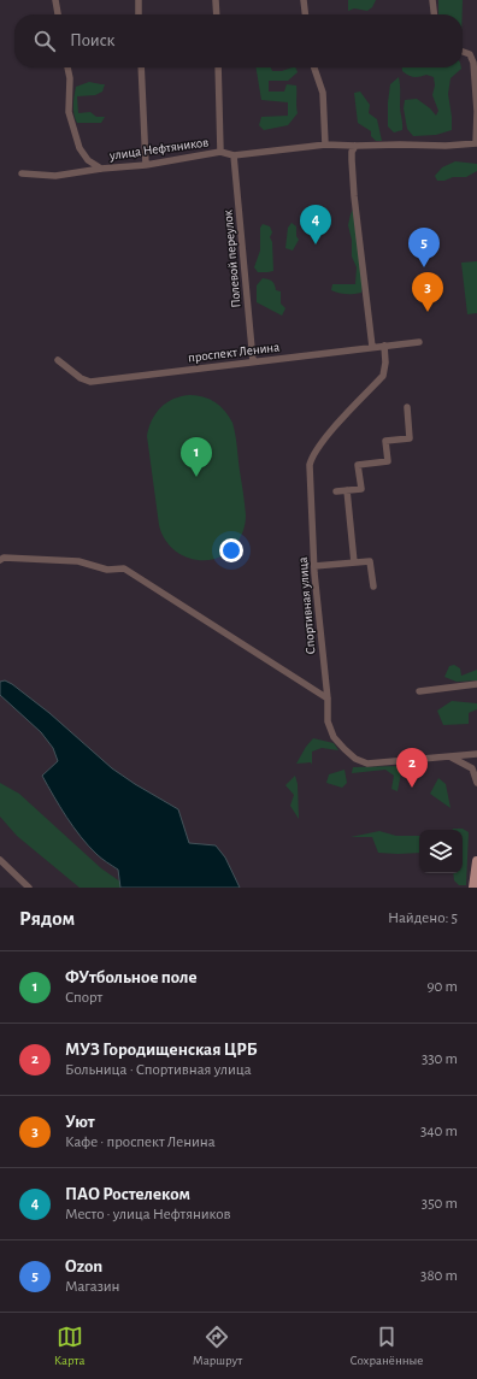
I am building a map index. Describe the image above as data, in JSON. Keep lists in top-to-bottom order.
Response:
{
  "streets": {
    "street": [
      "улица Нефтяников",
      "Полевой переулок",
      "проспект Ленина",
      "Спортивная улица"
    ]
  },
  "crossings": [
    ["улица Нефтяников", "Полевой переулок"],
    ["Полевой переулок", "проспект Ленина"],
    ["проспект Ленина", "Спортивная улица"]
  ],
  "page": {
    "search": "Поиск",
    "pins": [
      "4",
      "5",
      "3",
      "1",
      "2"
    ],
    "heading": ["Рядом", "Найдено: 5"],
    "list": [
      {
        "mark": "1",
        "name": "ФУтбольное поле",
        "note": "Спорт",
        "value": "90 m"
      },
      {
        "mark": "2",
        "name": "МУЗ Городищенская ЦРБ",
        "note": "Больница · Спортивная улица",
        "value": "330 m"
      },
      {
        "mark": "3",
        "name": "Уют",
        "note": "Кафе · проспект Ленина",
        "value": "340 m"
      },
      {
        "mark": "4",
        "name": "ПАО Ростелеком",
        "note": "Место · улица Нефтяников",
        "value": "350 m"
      },
      {
        "mark": "5",
        "name": "Ozon",
        "note": "Магазин",
        "value": "380 m"
      }
    ],
    "nav": ["Карта", "Маршрут", "Сохранённые"]
  }
}
